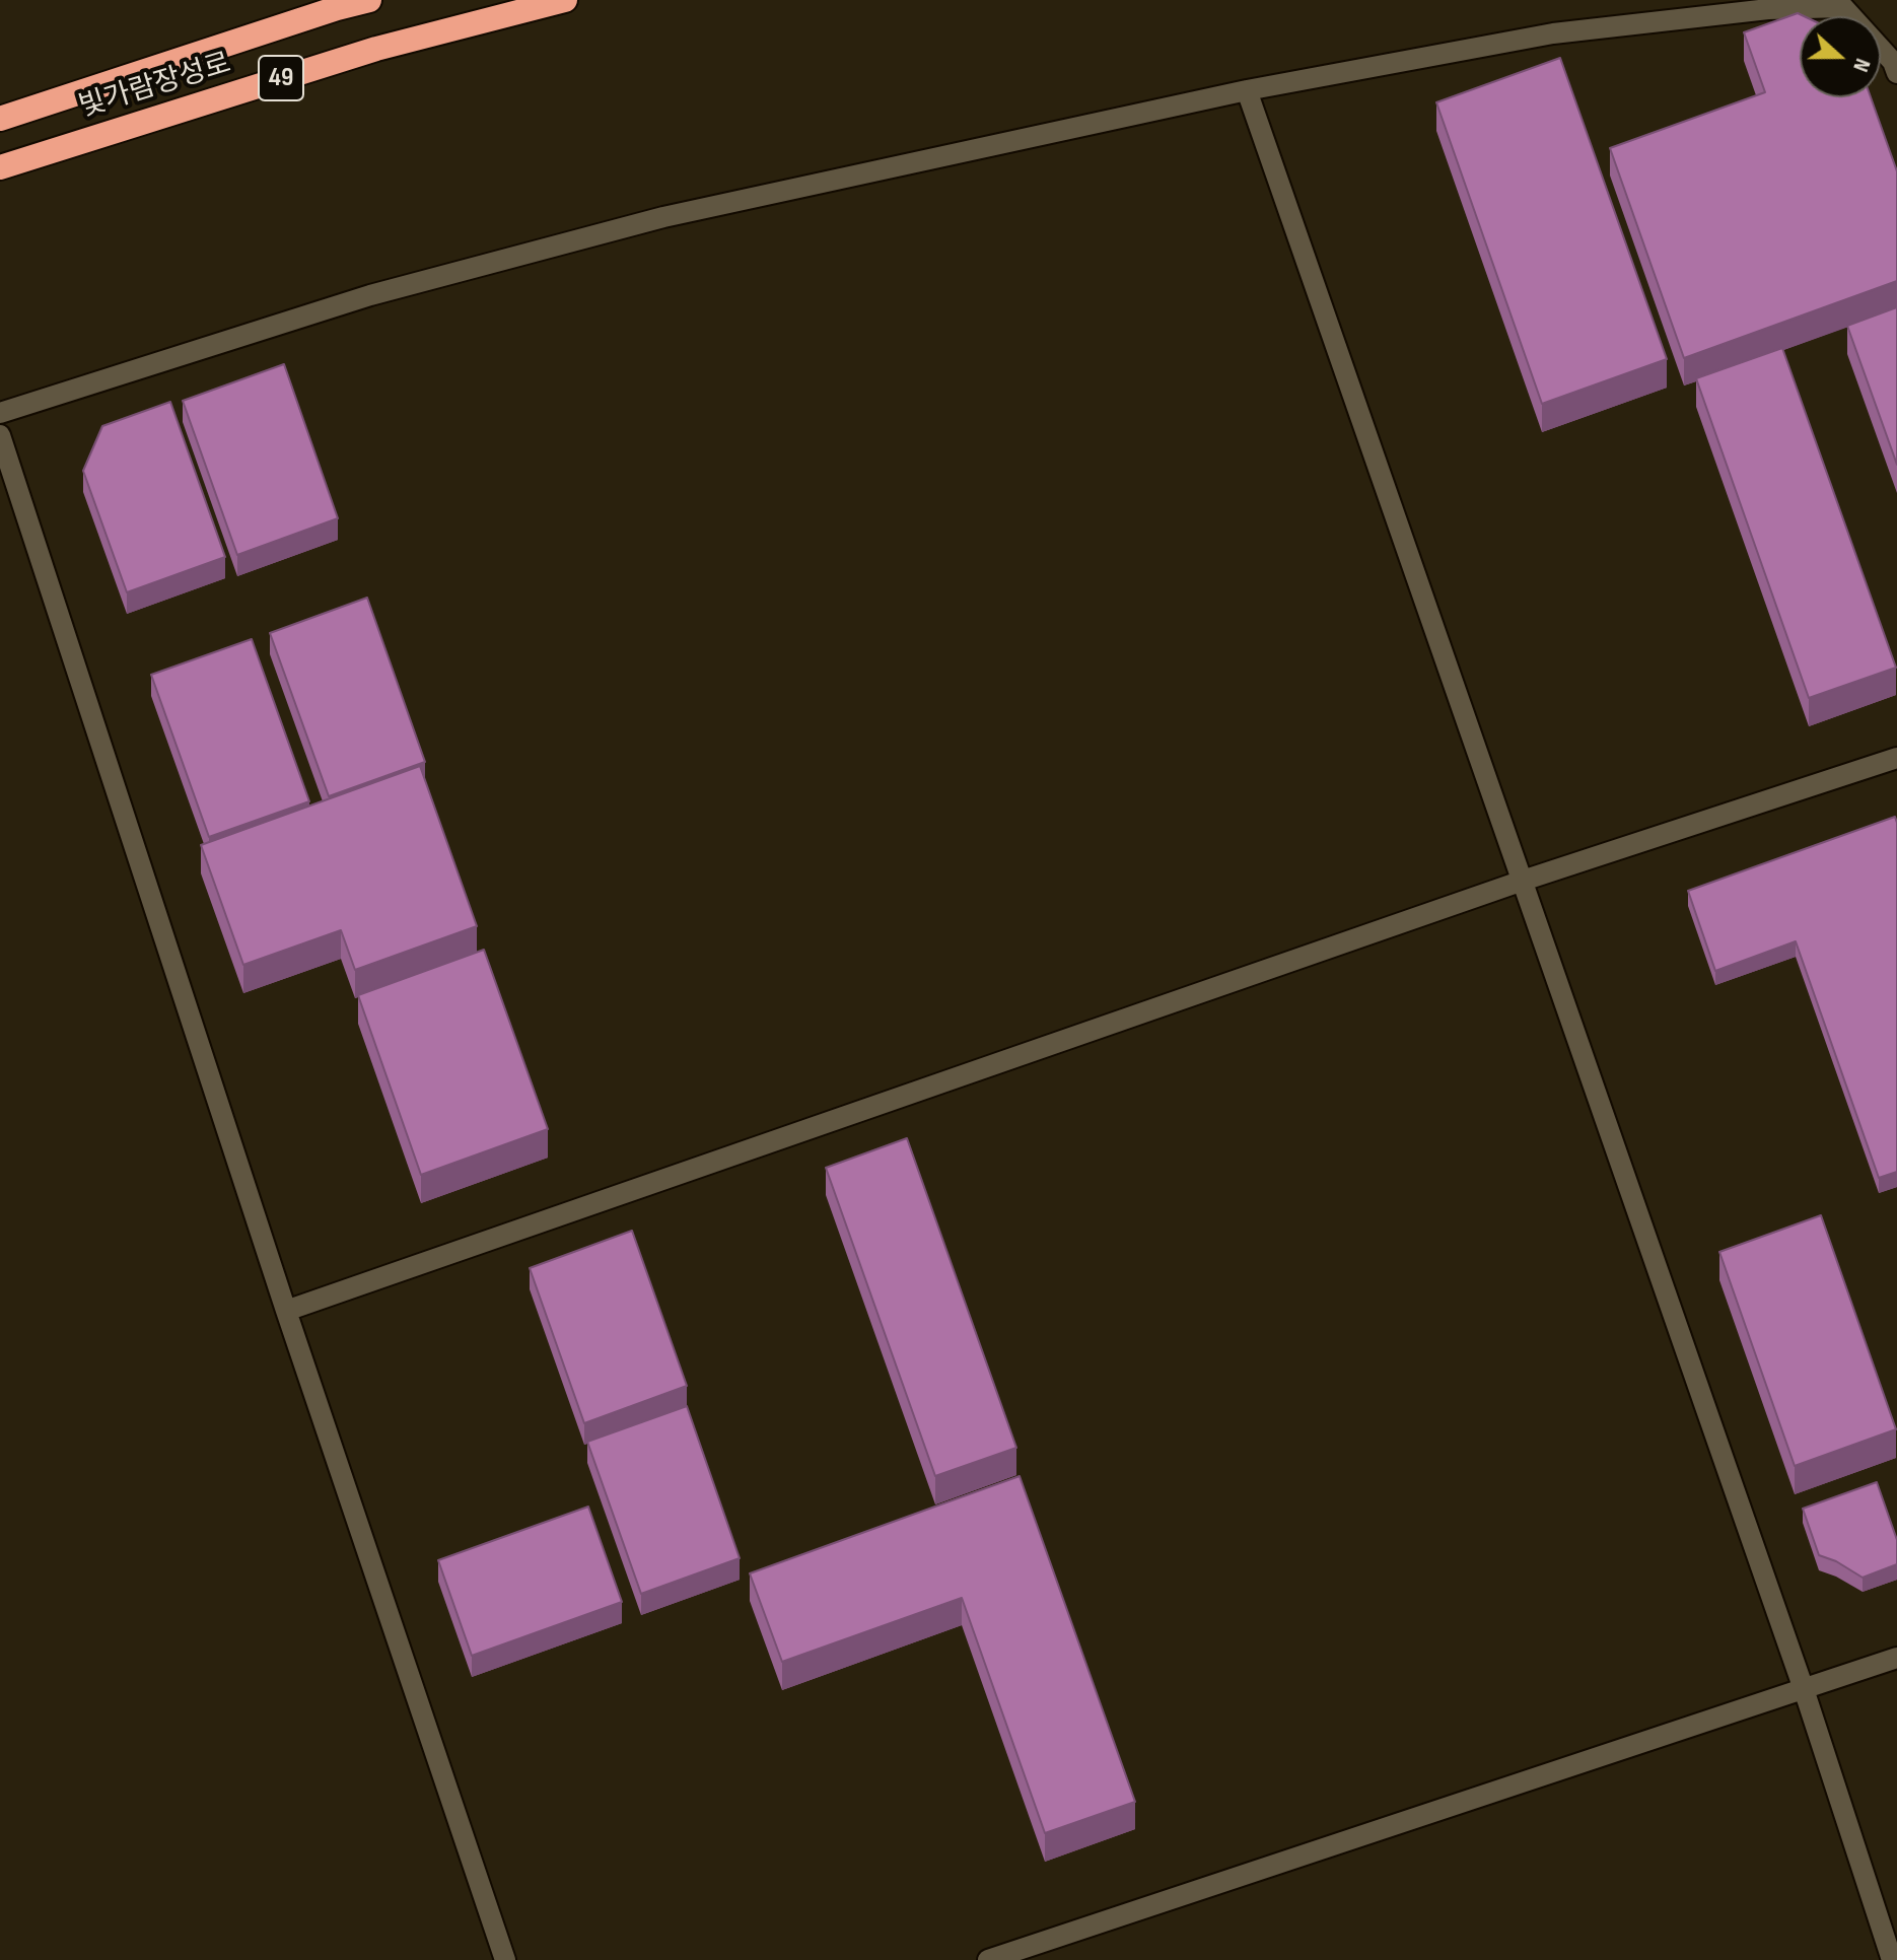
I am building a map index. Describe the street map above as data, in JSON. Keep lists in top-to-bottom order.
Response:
{
  "streets": {
    "highway": ["49", "빛가람장성로"]
  },
  "north": "right"
}
